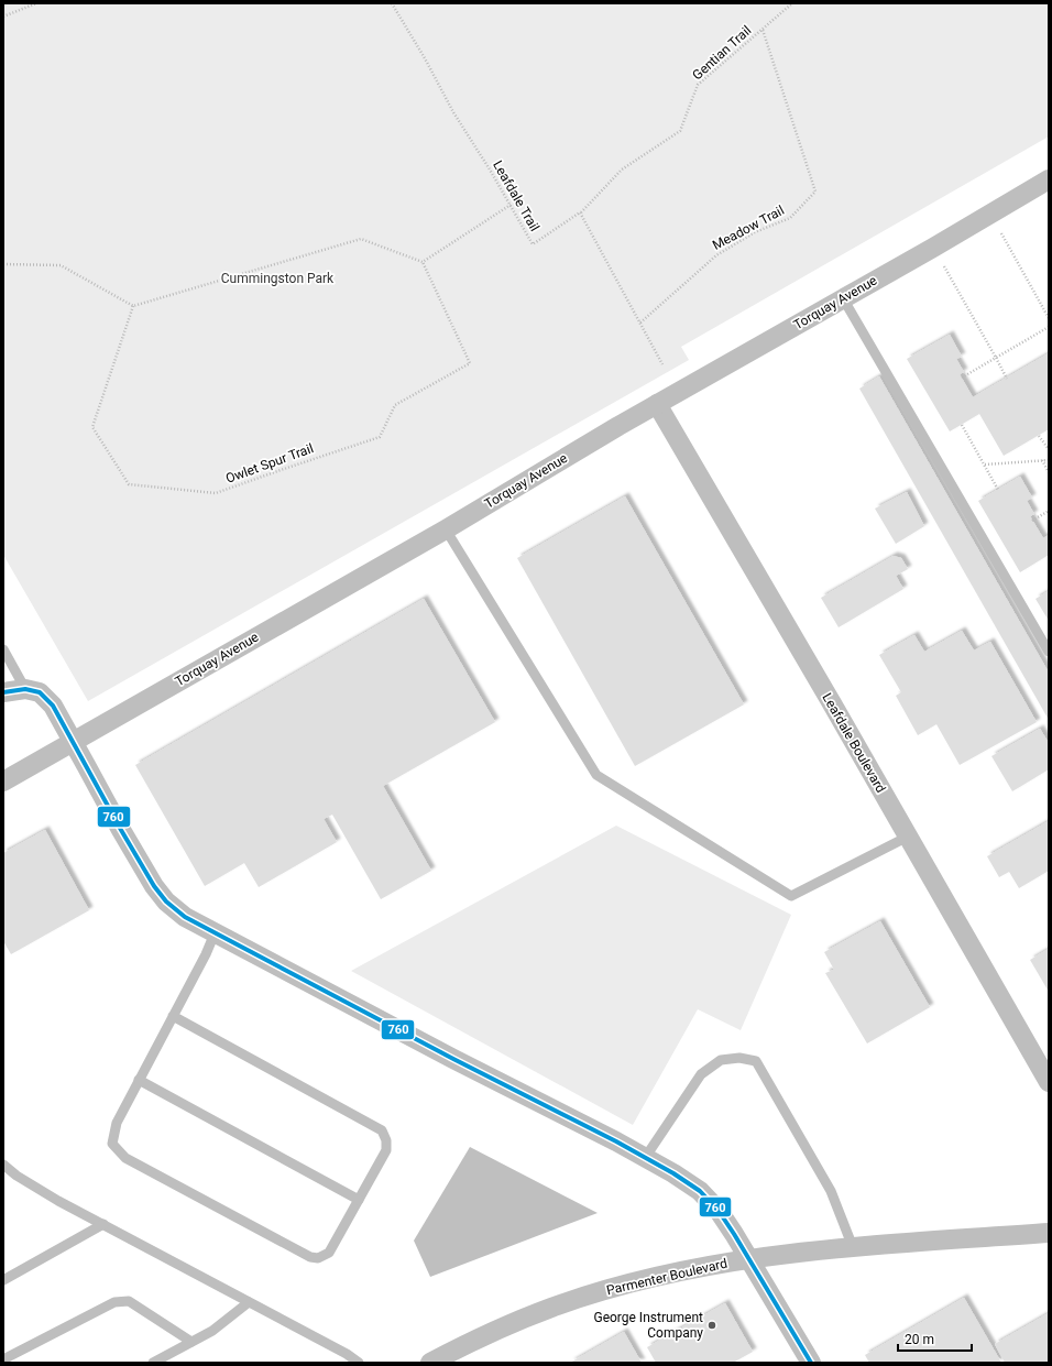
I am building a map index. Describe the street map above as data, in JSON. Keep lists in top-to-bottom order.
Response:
{
  "streets": {
    "street": ["Torquay Avenue", "Leafdale Boulevard", "Parmenter Boulevard"],
    "path": [
      "Gentian Trail",
      "Leafdale Trail",
      "Meadow Trail",
      "Owlet Spur Trail"
    ]
  },
  "crossings": [
    ["Gentian Trail", "Leafdale Trail"],
    ["Gentian Trail", "Meadow Trail"],
    ["Torquay Avenue", "Leafdale Boulevard"]
  ],
  "parks": ["Cummingston Park"],
  "places": ["George Instrument Company"],
  "lines": ["transit line 760"],
  "scale_bar": "20 m"
}
